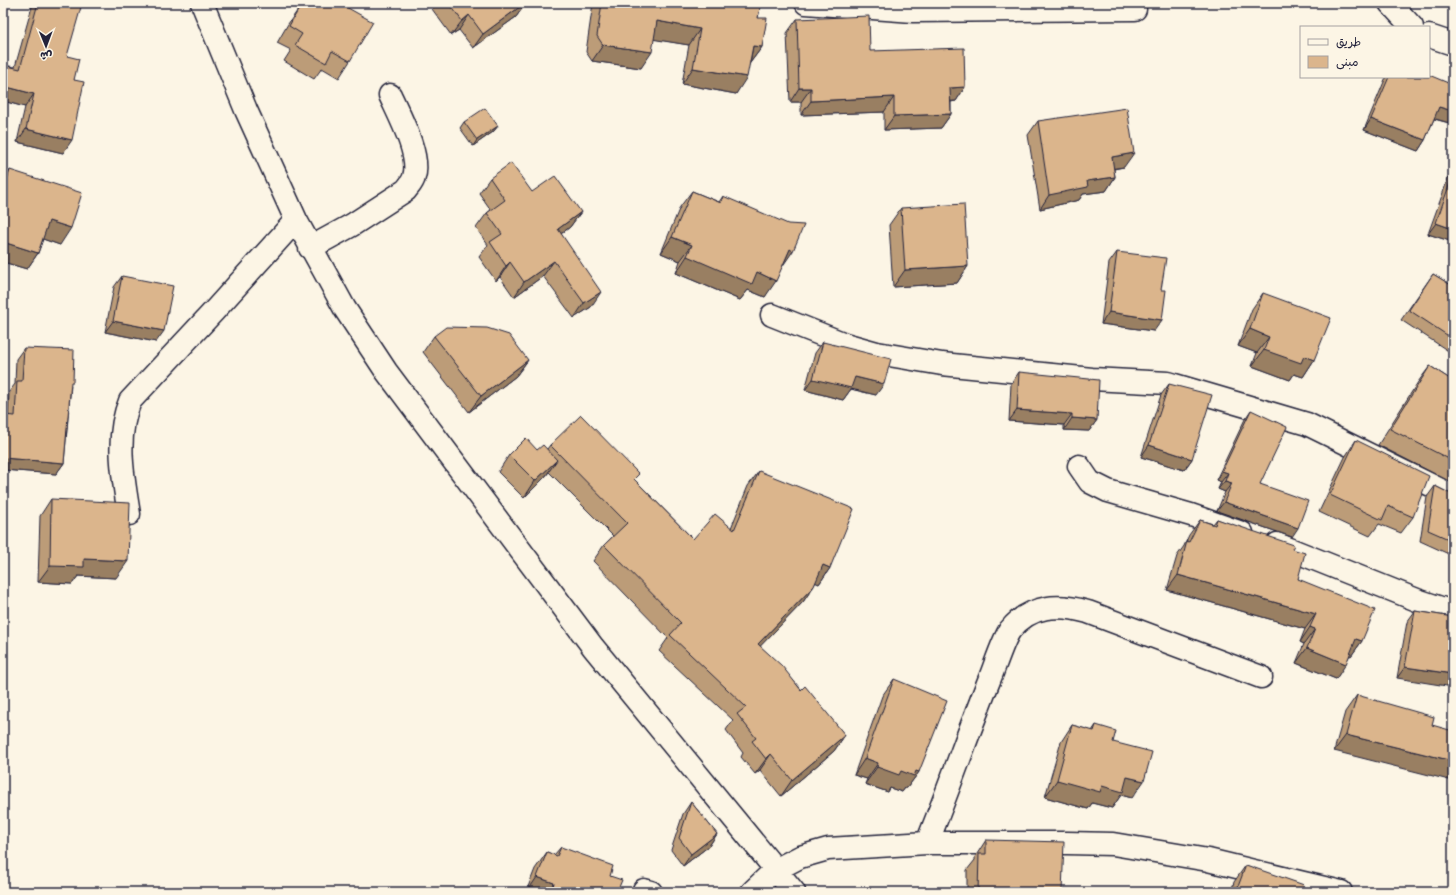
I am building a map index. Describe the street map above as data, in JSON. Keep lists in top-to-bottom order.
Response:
{
  "legend": ["طريق", "مبنى"],
  "north": "bottom"
}
